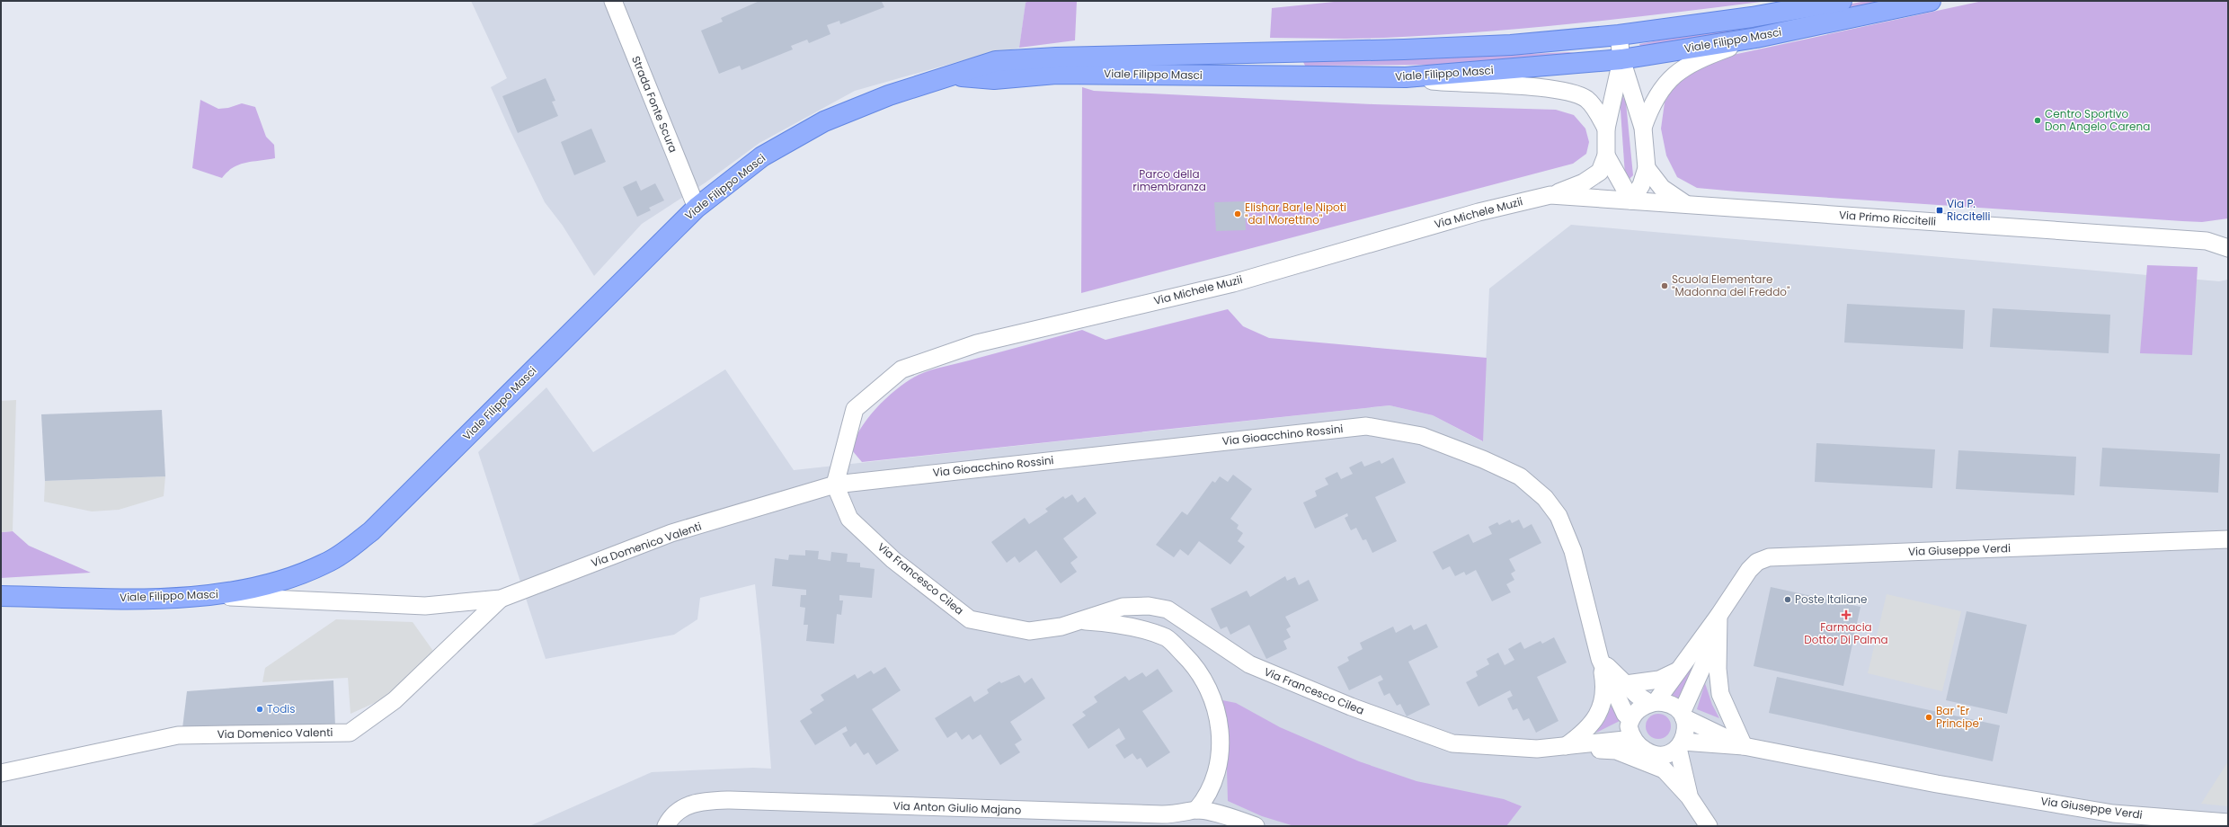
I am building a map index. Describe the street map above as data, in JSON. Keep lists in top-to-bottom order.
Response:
{
  "streets": {
    "main road": ["Viale Filippo Masci"],
    "street": [
      "Strada Fonte Scura",
      "Via Michele Muzii",
      "Via Primo Riccitelli",
      "Via Gioacchino Rossini",
      "Via Domenico Valenti",
      "Via Giuseppe Verdi",
      "Via Francesco Cilea",
      "Via Anton Giulio Majano"
    ]
  },
  "crossings": [
    ["Viale Filippo Masci", "Strada Fonte Scura"],
    ["Viale Filippo Masci", "Via Domenico Valenti"],
    ["Via Michele Muzii", "Via Primo Riccitelli"],
    ["Via Michele Muzii", "Via Gioacchino Rossini"],
    ["Via Michele Muzii", "Via Domenico Valenti"],
    ["Via Michele Muzii", "Via Francesco Cilea"],
    ["Via Gioacchino Rossini", "Via Domenico Valenti"],
    ["Via Gioacchino Rossini", "Via Giuseppe Verdi"],
    ["Via Gioacchino Rossini", "Via Francesco Cilea"],
    ["Via Domenico Valenti", "Via Francesco Cilea"],
    ["Via Giuseppe Verdi", "Via Francesco Cilea"],
    ["Via Francesco Cilea", "Via Anton Giulio Majano"]
  ],
  "parks": ["Parco della rimembranza"],
  "places": {
    "other": [
      "Centro Sportivo Don Angelo Carena",
      "Elishar Bar le Nipoti \"dal Morettino\"",
      "Scuola Elementare \"Madonna del Freddo\"",
      "Poste Italiane",
      "Todis",
      "Bar \"Er Principe\""
    ],
    "transit": ["Via P. Riccitelli"],
    "health": ["Farmacia Dottor Di Palma"]
  }
}
